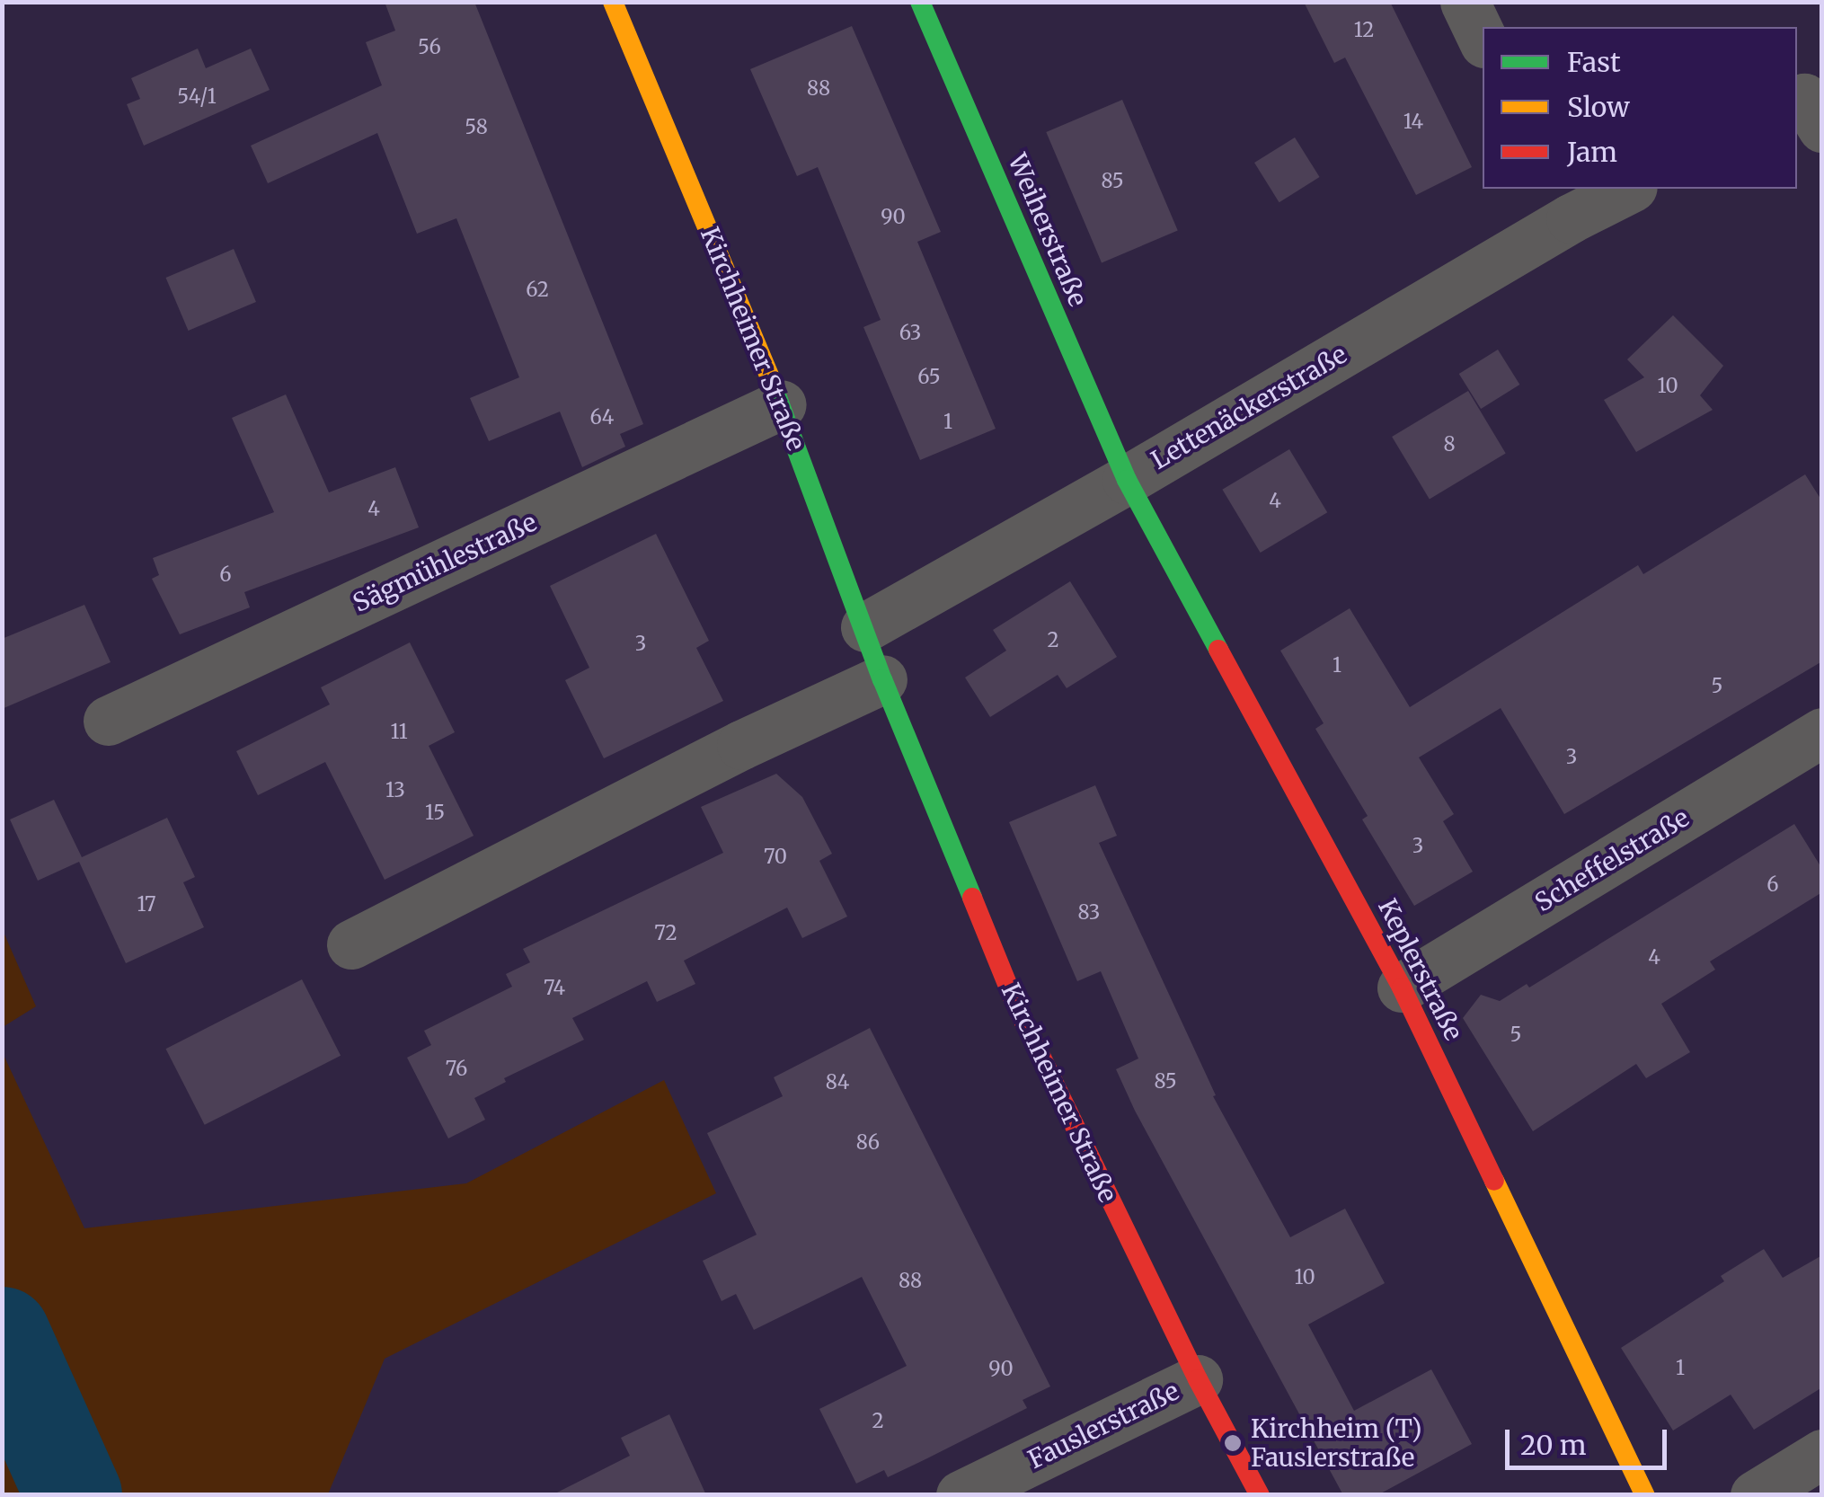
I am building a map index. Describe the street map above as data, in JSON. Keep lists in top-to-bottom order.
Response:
{
  "streets": {
    "street": [
      "Weiherstraße",
      "Kirchheimer Straße",
      "Lettenäckerstraße",
      "Sägmühlestraße",
      "Scheffelstraße",
      "Keplerstraße",
      "Fauslerstraße"
    ]
  },
  "crossings": [
    ["Weiherstraße", "Lettenäckerstraße"],
    ["Weiherstraße", "Keplerstraße"],
    ["Kirchheimer Straße", "Lettenäckerstraße"],
    ["Kirchheimer Straße", "Sägmühlestraße"],
    ["Kirchheimer Straße", "Fauslerstraße"],
    ["Lettenäckerstraße", "Keplerstraße"],
    ["Scheffelstraße", "Keplerstraße"]
  ],
  "places": ["Kirchheim (T) Fauslerstraße"],
  "house_numbers": [
    "12",
    "56",
    "88",
    "54/1",
    "14",
    "58",
    "85",
    "90",
    "62",
    "63",
    "65",
    "10",
    "64",
    "1",
    "8",
    "4",
    "4",
    "6",
    "2",
    "3",
    "1",
    "5",
    "11",
    "3",
    "13",
    "15",
    "3",
    "70",
    "6",
    "17",
    "83",
    "72",
    "4",
    "74",
    "5",
    "76",
    "85",
    "84",
    "86",
    "10",
    "88",
    "1",
    "90",
    "2"
  ],
  "legend": ["Fast", "Slow", "Jam"],
  "scale_bar": "20 m"
}
